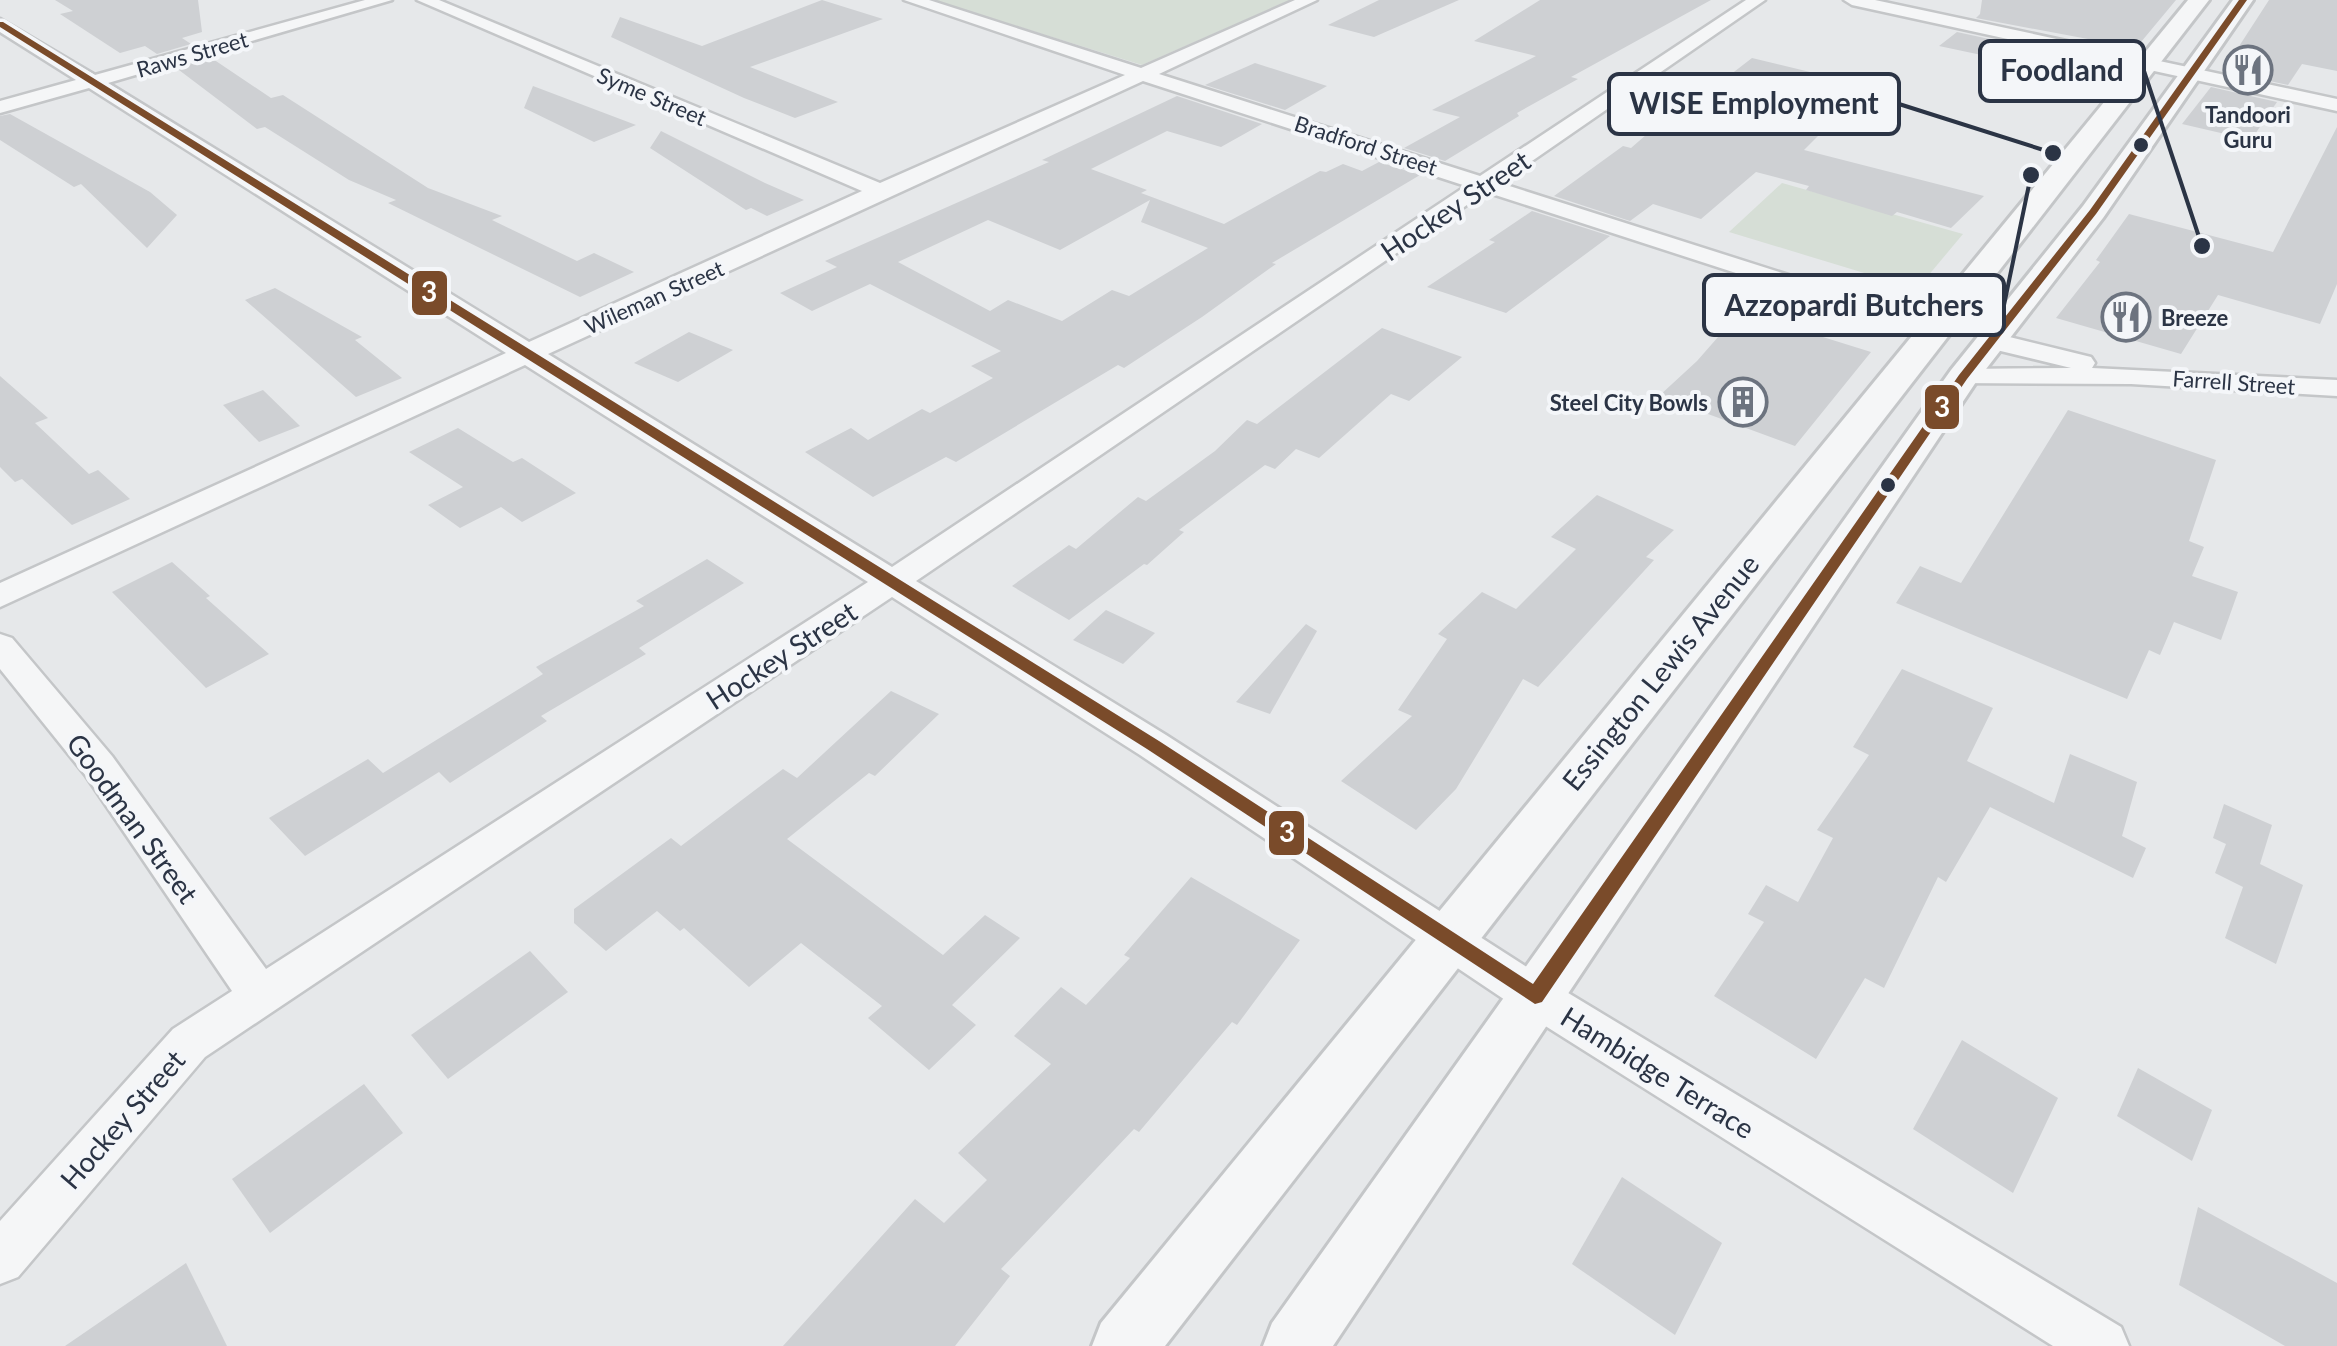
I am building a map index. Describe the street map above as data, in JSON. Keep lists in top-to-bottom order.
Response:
{
  "streets": {
    "street": [
      "Raws Street",
      "Syme Street",
      "Bradford Street",
      "Hockey Street",
      "Wileman Street",
      "Farrell Street",
      "Essington Lewis Avenue",
      "Goodman Street",
      "Hambidge Terrace"
    ]
  },
  "crossings": [
    ["Raws Street", "Hambidge Terrace"],
    ["Syme Street", "Wileman Street"],
    ["Bradford Street", "Hockey Street"],
    ["Bradford Street", "Wileman Street"],
    ["Bradford Street", "Essington Lewis Avenue"],
    ["Hockey Street", "Goodman Street"],
    ["Hockey Street", "Hambidge Terrace"],
    ["Wileman Street", "Hambidge Terrace"],
    ["Essington Lewis Avenue", "Hambidge Terrace"]
  ],
  "places": {
    "restaurant": ["Tandoori Guru", "Breeze"],
    "other": ["WISE Employment", "Azzopardi Butchers", "Foodland"],
    "building": ["Steel City Bowls"]
  },
  "lines": ["transit line 3"]
}
